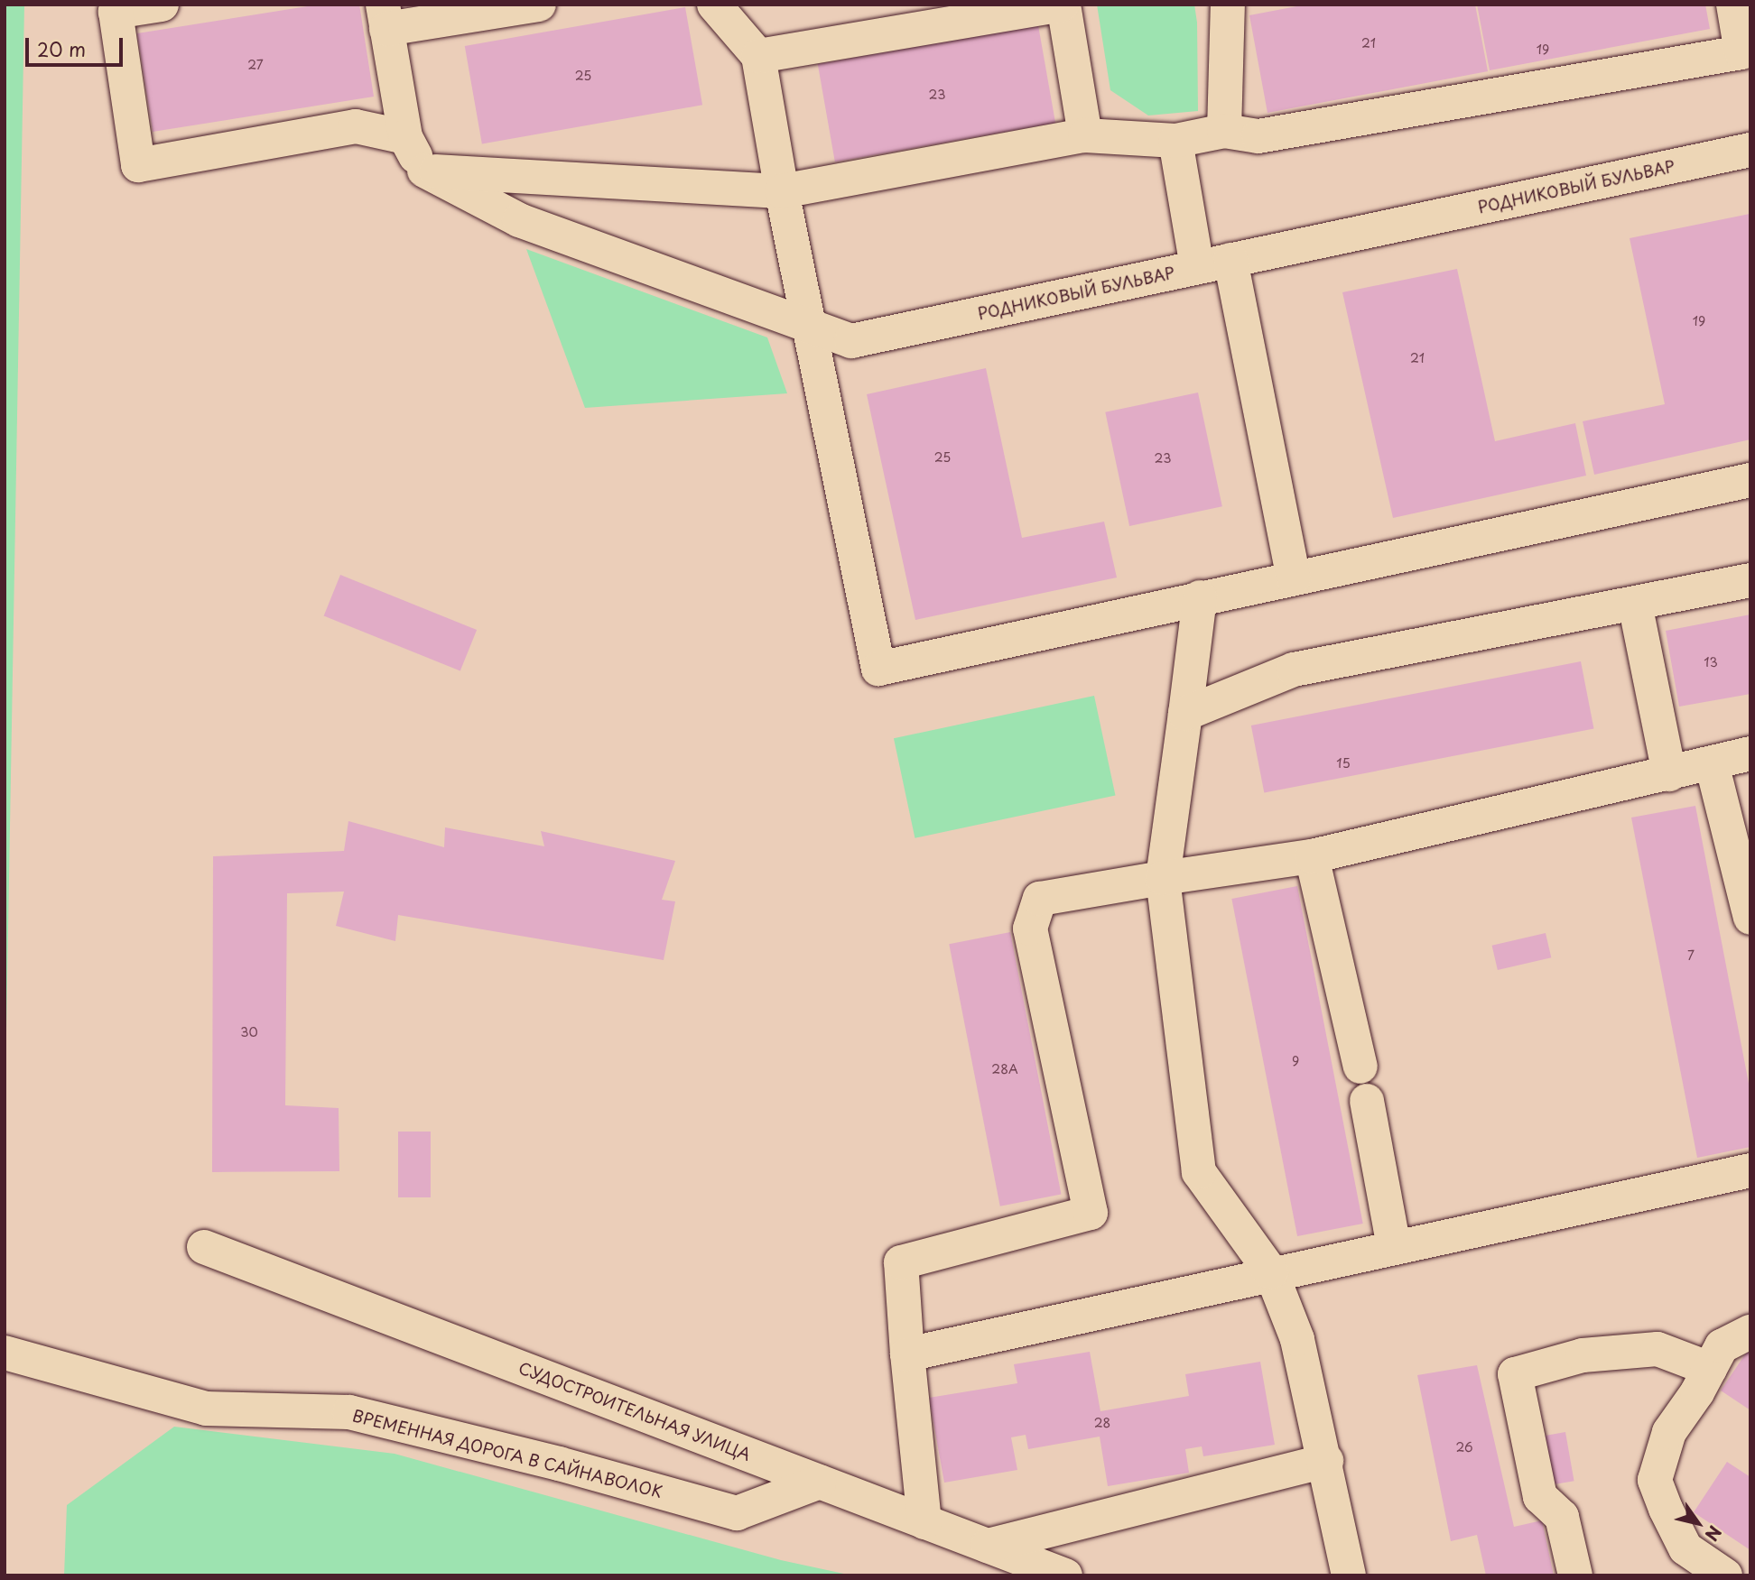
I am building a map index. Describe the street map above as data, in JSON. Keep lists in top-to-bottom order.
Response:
{
  "streets": {
    "street": ["РОДНИКОВЫЙ БУЛЬВАР", "СУДОСТРОИТЕЛЬНАЯ УЛИЦА", "ВРЕМЕННАЯ ДОРОГА В САЙНАВОЛОК"]
  },
  "crossings": [
    ["СУДОСТРОИТЕЛЬНАЯ УЛИЦА", "ВРЕМЕННАЯ ДОРОГА В САЙНАВОЛОК"]
  ],
  "house_numbers": [
    "21",
    "19",
    "27",
    "25",
    "23",
    "19",
    "21",
    "25",
    "23",
    "13",
    "15",
    "7",
    "30",
    "9",
    "28А",
    "28",
    "26"
  ],
  "scale_bar": "20 m",
  "north": "bottom right"
}
